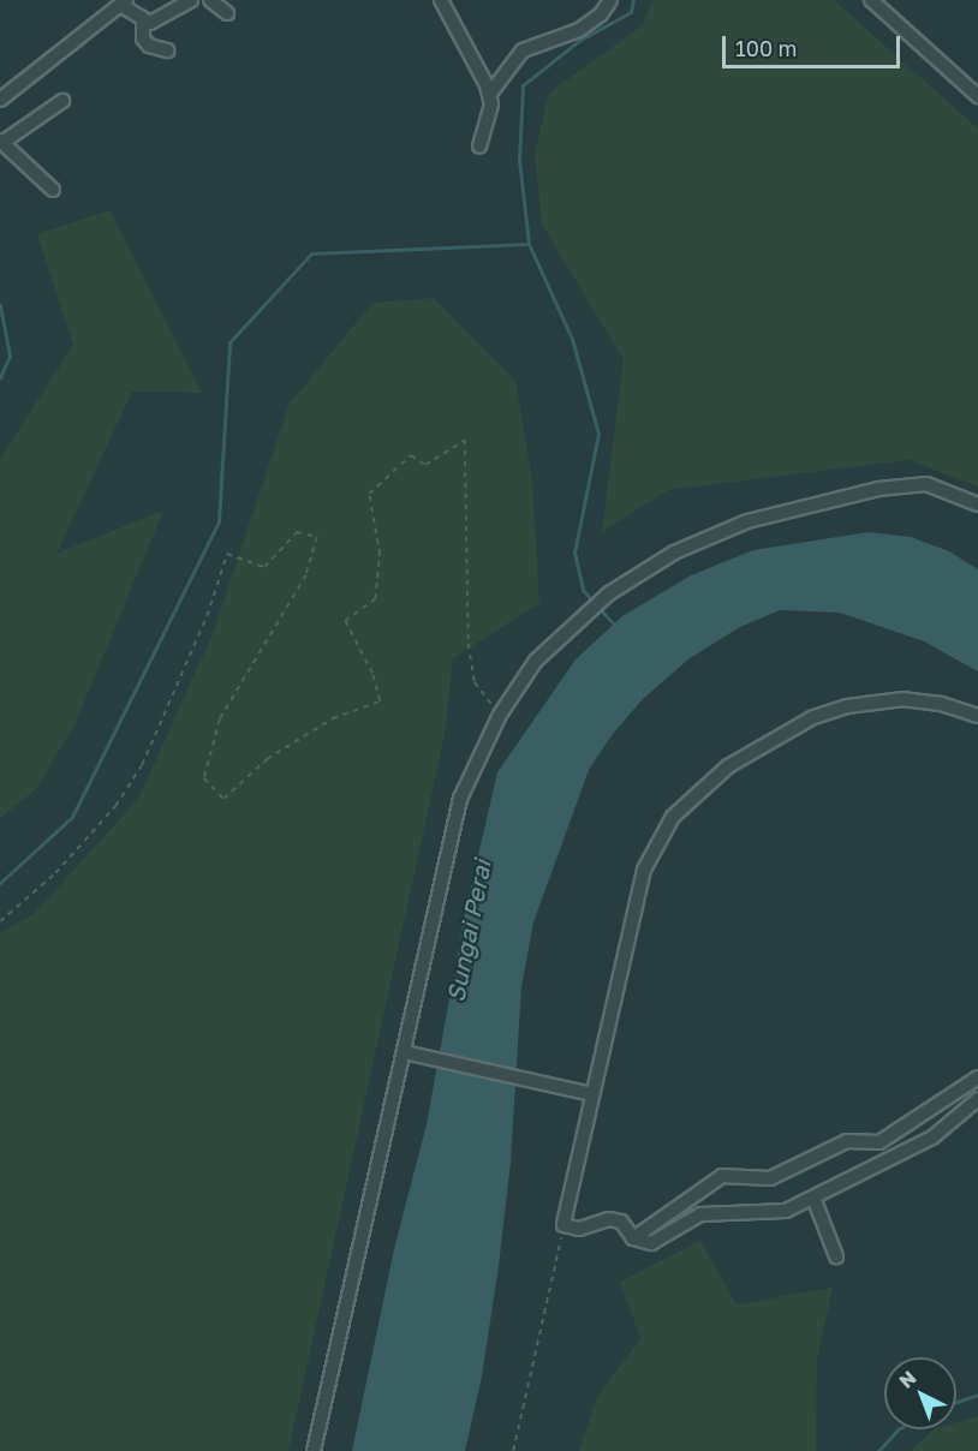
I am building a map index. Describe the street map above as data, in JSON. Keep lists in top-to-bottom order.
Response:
{
  "water": ["Sungai Perai"],
  "scale_bar": "100 m",
  "north": "top left"
}
